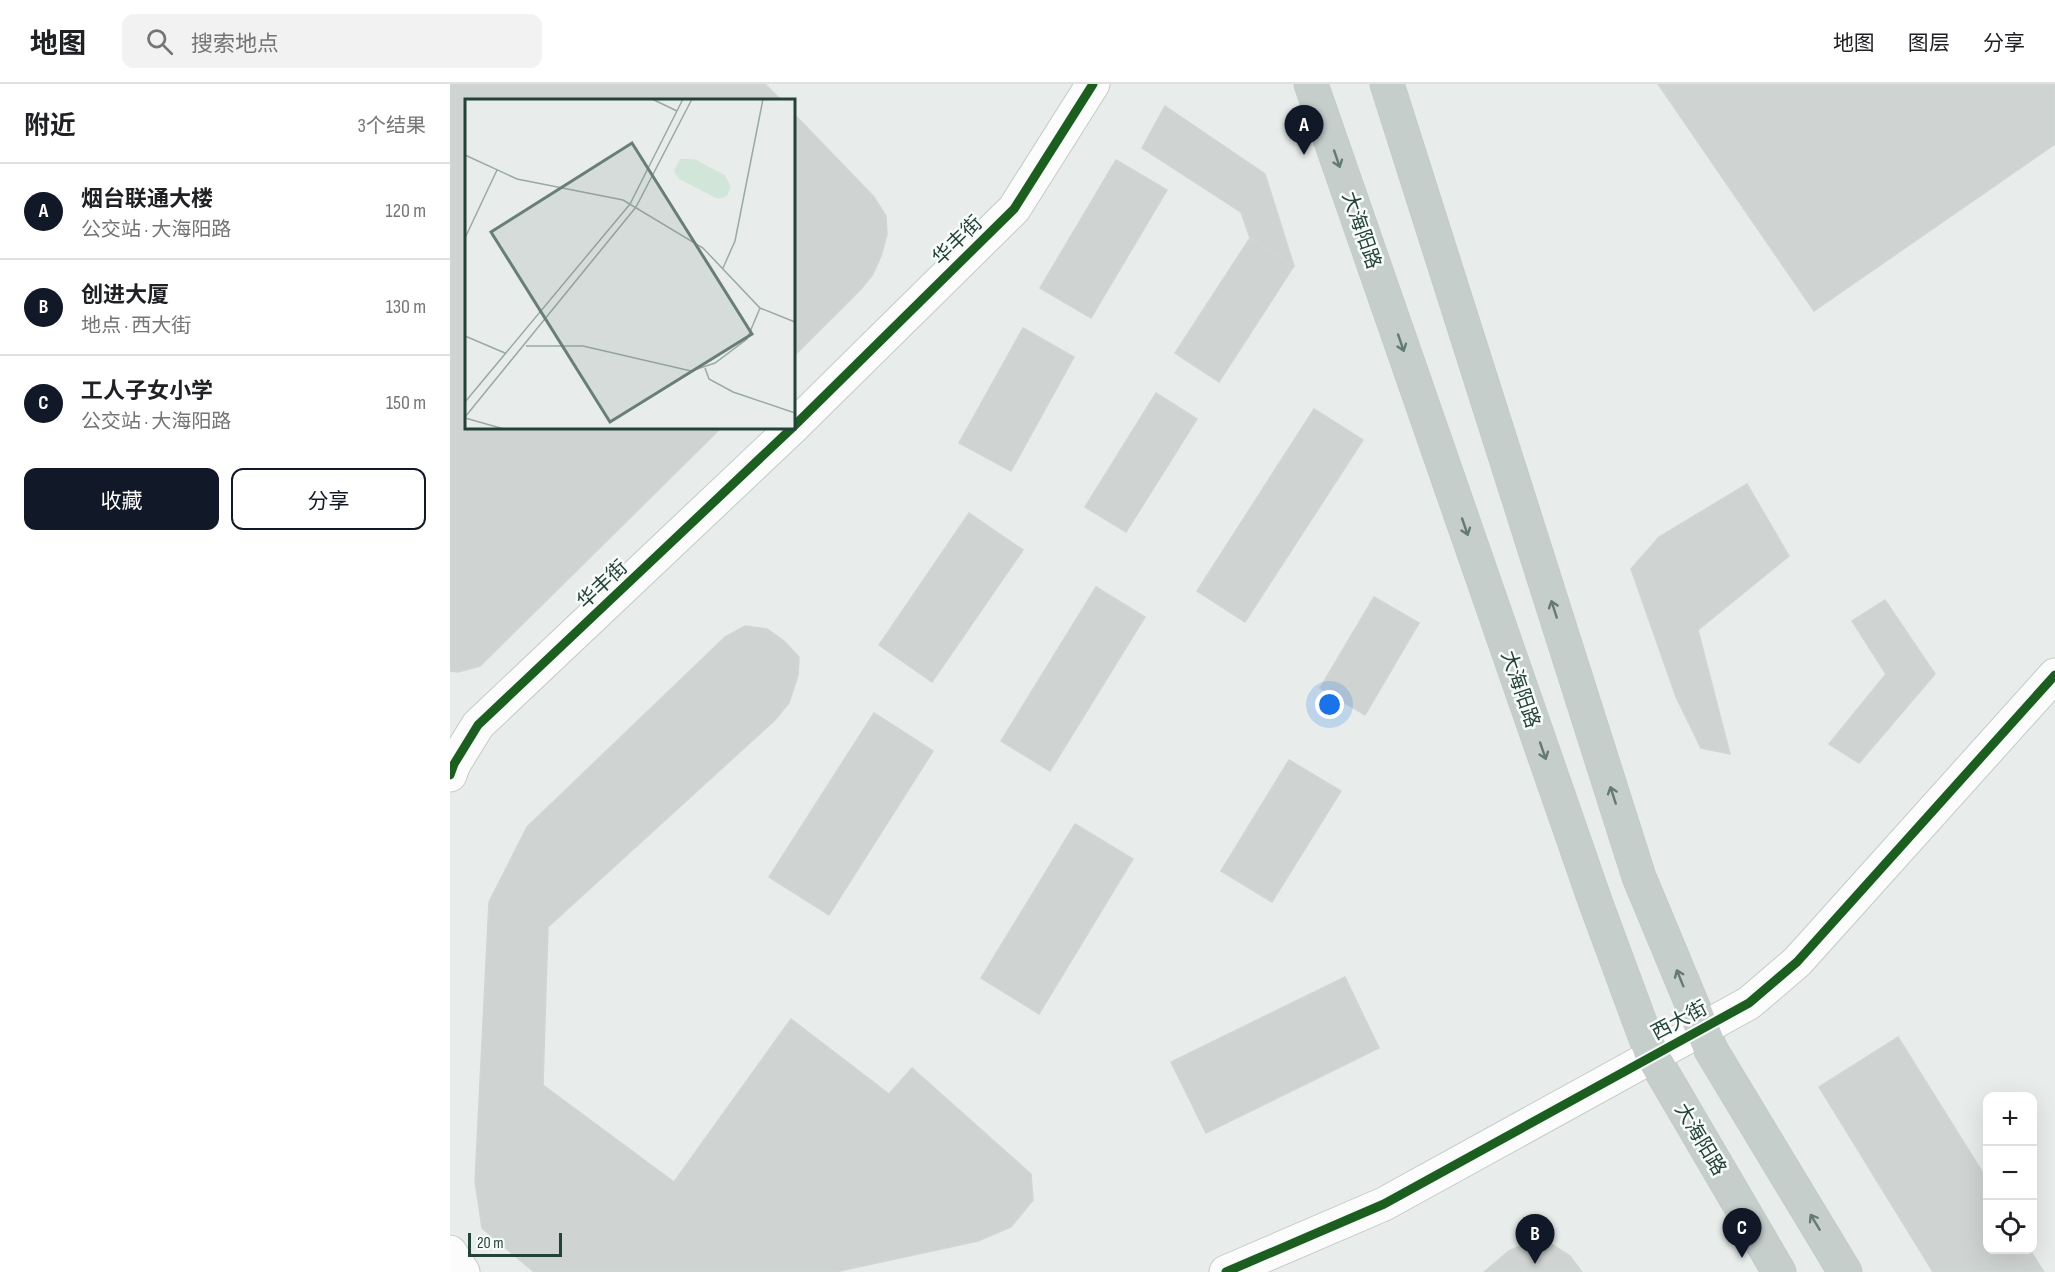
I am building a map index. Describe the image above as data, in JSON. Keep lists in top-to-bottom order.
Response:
{
  "streets": {
    "highway": ["大海阳路"],
    "street": ["华丰街", "西大街"]
  },
  "crossings": [
    ["大海阳路", "西大街"]
  ],
  "scale_bar": "20 m",
  "page": {
    "header": "地图",
    "search": "搜索地点",
    "nav": ["地图", "图层", "分享"],
    "heading": ["附近", "3个结果"],
    "pins": ["A", "C", "B"],
    "list": [
      {
        "mark": "A",
        "name": "烟台联通大楼",
        "note": "公交站 · 大海阳路",
        "value": "120 m"
      },
      {
        "mark": "B",
        "name": "创进大厦",
        "note": "地点 · 西大街",
        "value": "130 m"
      },
      {
        "mark": "C",
        "name": "工人子女小学",
        "note": "公交站 · 大海阳路",
        "value": "150 m"
      }
    ],
    "buttons": ["收藏", "分享"],
    "map_buttons": ["+", "−"],
    "scale": "20 m"
  }
}
